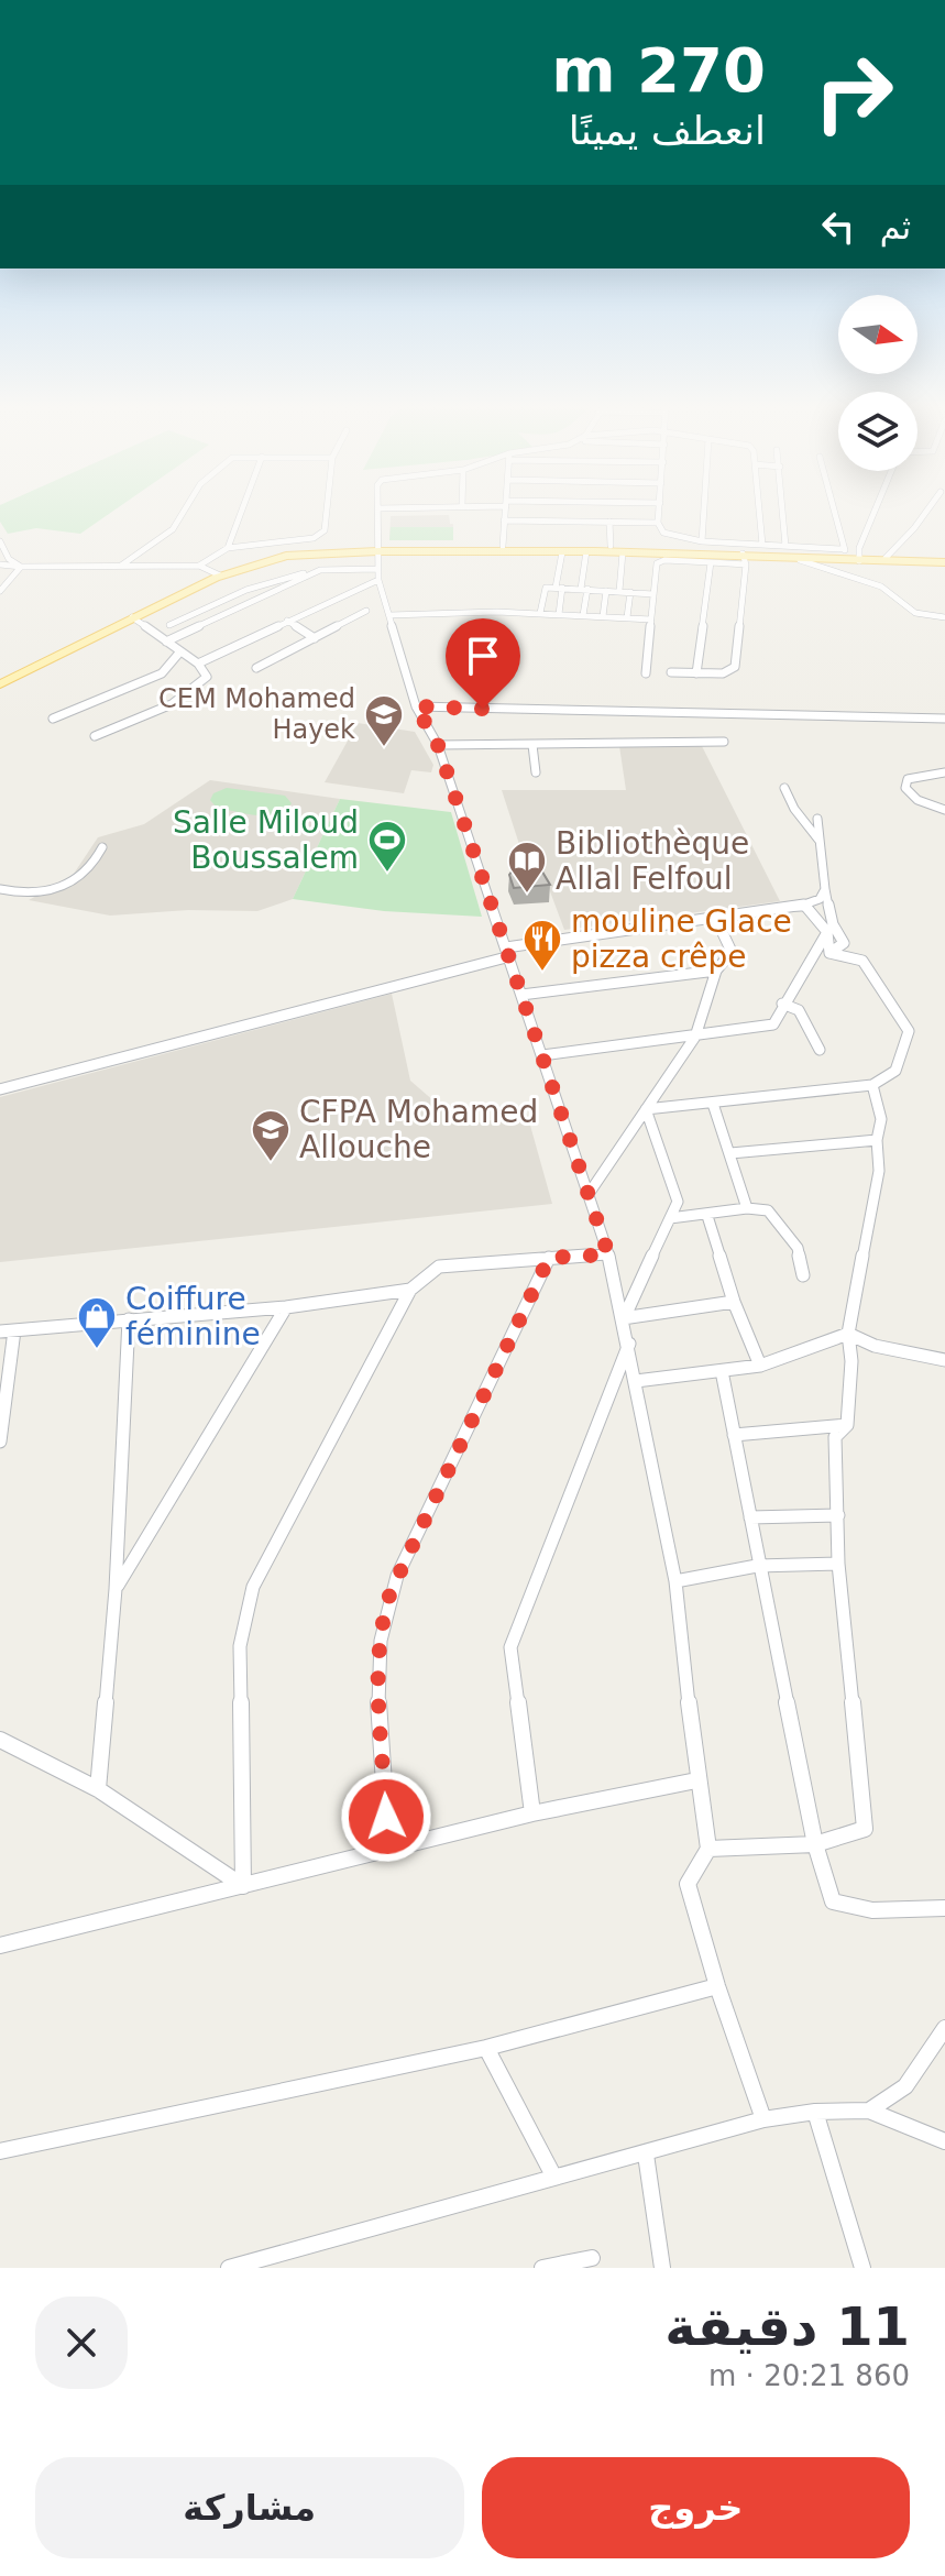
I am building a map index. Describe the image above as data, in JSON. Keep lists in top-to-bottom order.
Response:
{
  "places": {
    "school or university": ["CEM Mohamed Hayek", "CFPA Mohamed Allouche"],
    "sports": ["Salle Miloud Boussalem"],
    "library": ["Bibliothèque Allal Felfoul"],
    "restaurant": ["mouline Glace pizza crêpe"],
    "shop": ["Coiffure féminine"]
  },
  "north": "right",
  "page": {
    "turn": ["270 m", "انعطف يمينًا"],
    "then": "ثم",
    "heading": ["11 دقيقة", "860 m · 20:21"],
    "buttons": ["خروج", "مشاركة"]
  }
}
